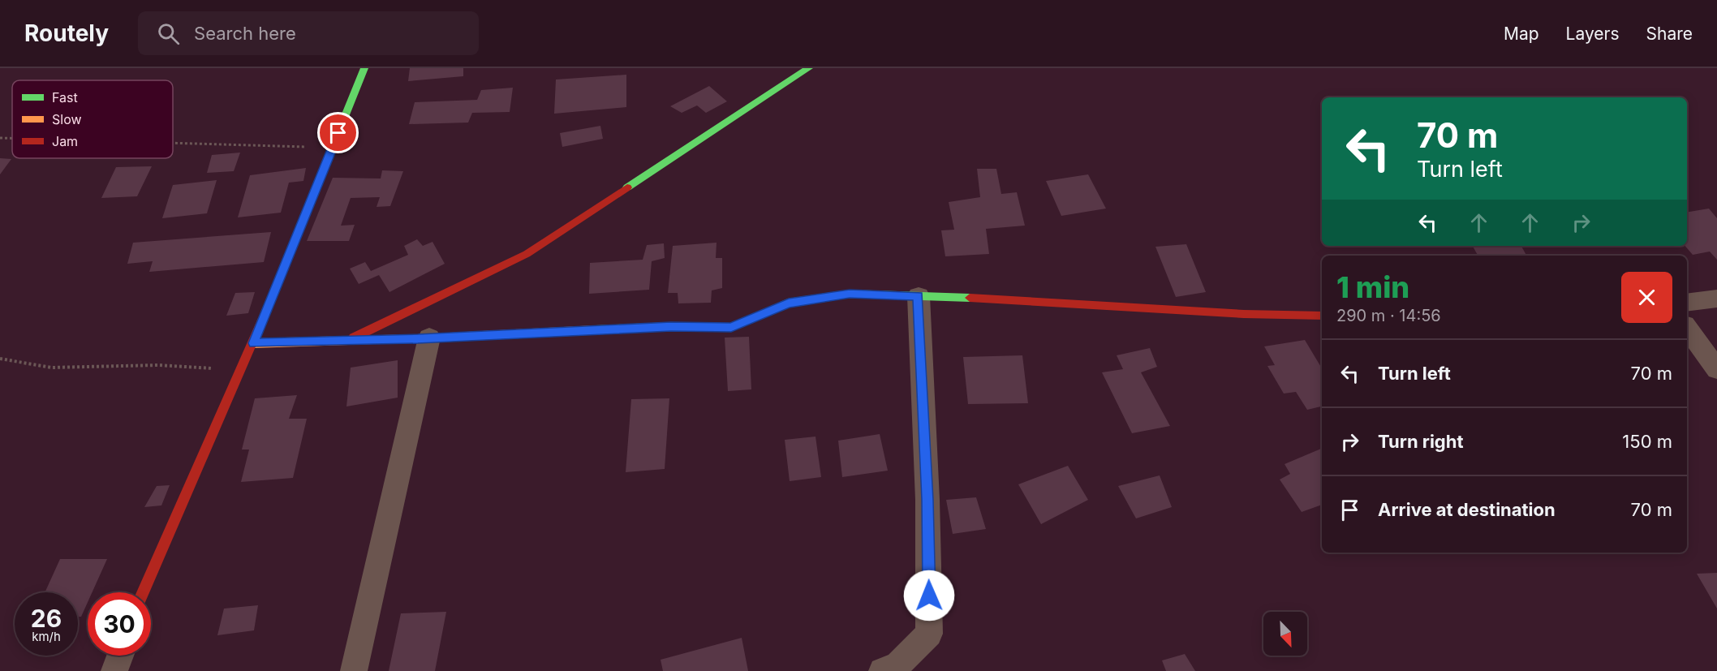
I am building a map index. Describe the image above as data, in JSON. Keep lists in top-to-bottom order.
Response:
{
  "legend": ["Fast", "Slow", "Jam"],
  "north": "bottom right",
  "page": {
    "header": "Routely",
    "search": "Search here",
    "nav": ["Map", "Layers", "Share"],
    "turn": ["70 m", "Turn left"],
    "heading": ["1 min", "290 m · 14:56"],
    "list": [
      {
        "name": "Turn left",
        "value": "70 m"
      },
      {
        "name": "Turn right",
        "value": "150 m"
      },
      {
        "name": "Arrive at destination",
        "value": "70 m"
      }
    ],
    "speed": "26 km/h",
    "limit": "30"
  }
}
